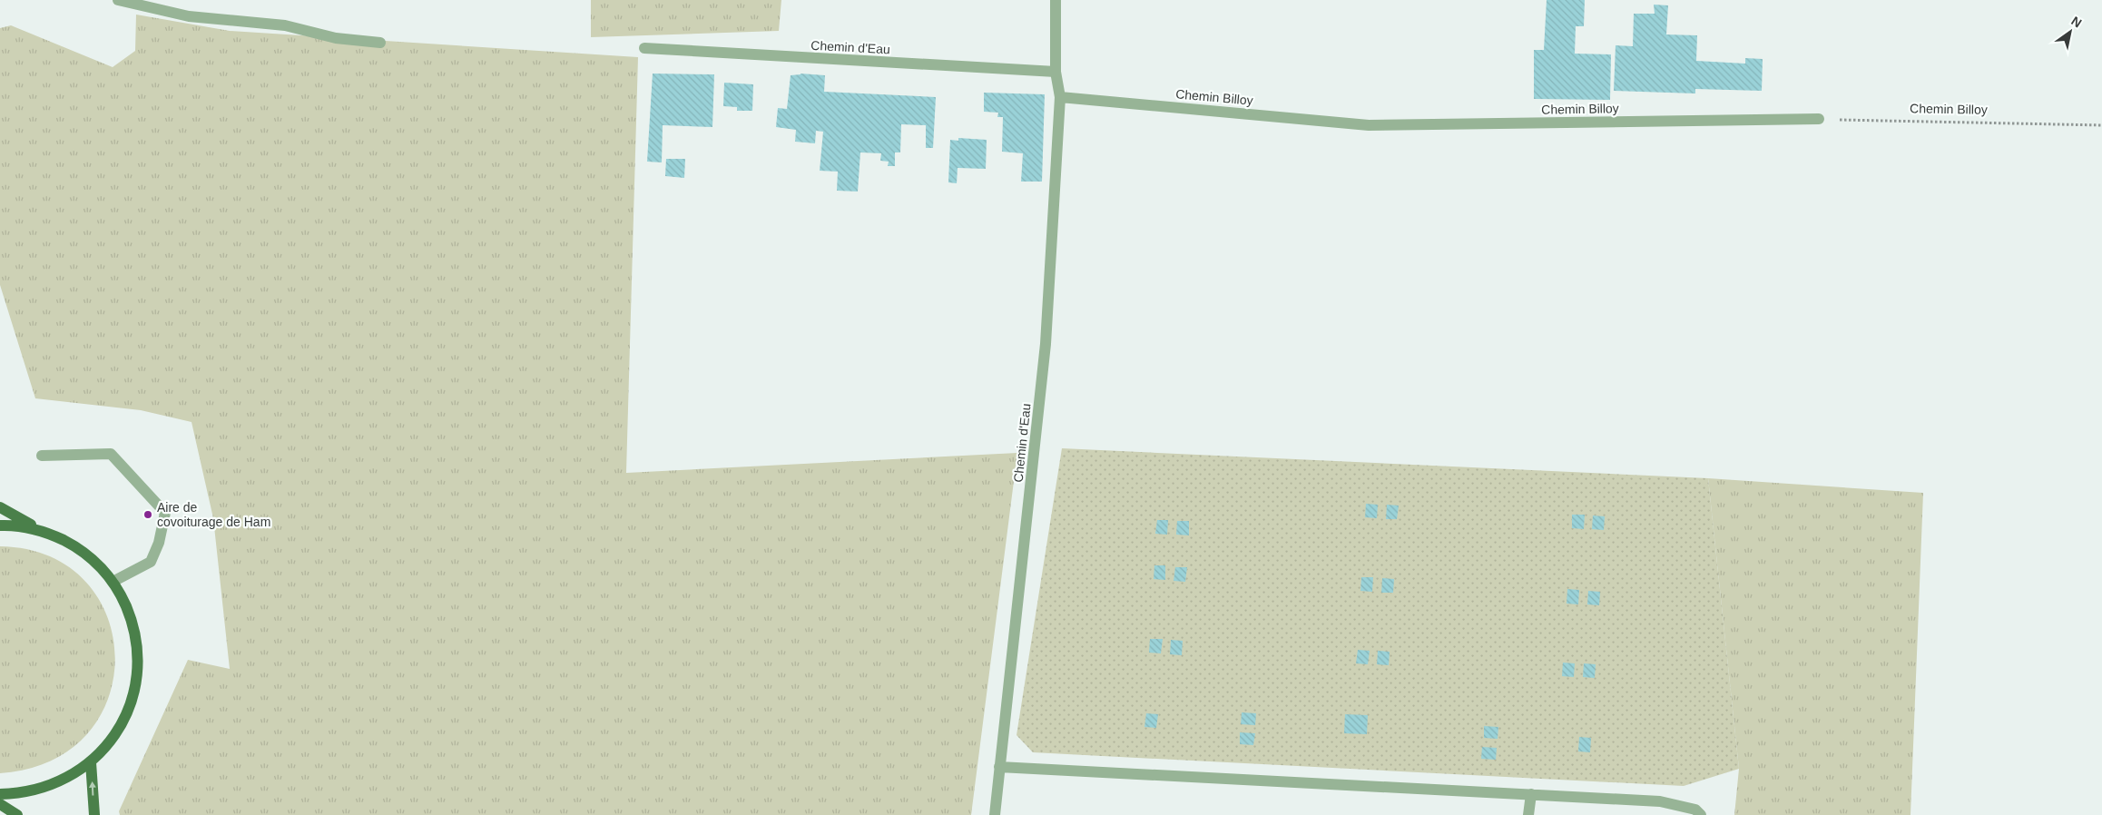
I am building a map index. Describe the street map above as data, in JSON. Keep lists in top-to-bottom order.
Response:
{
  "streets": {
    "street": ["Chemin d'Eau", "Chemin Billoy"]
  },
  "crossings": [
    ["Chemin d'Eau", "Chemin Billoy"]
  ],
  "places": ["Aire de covoiturage de Ham"],
  "north": "top right"
}
